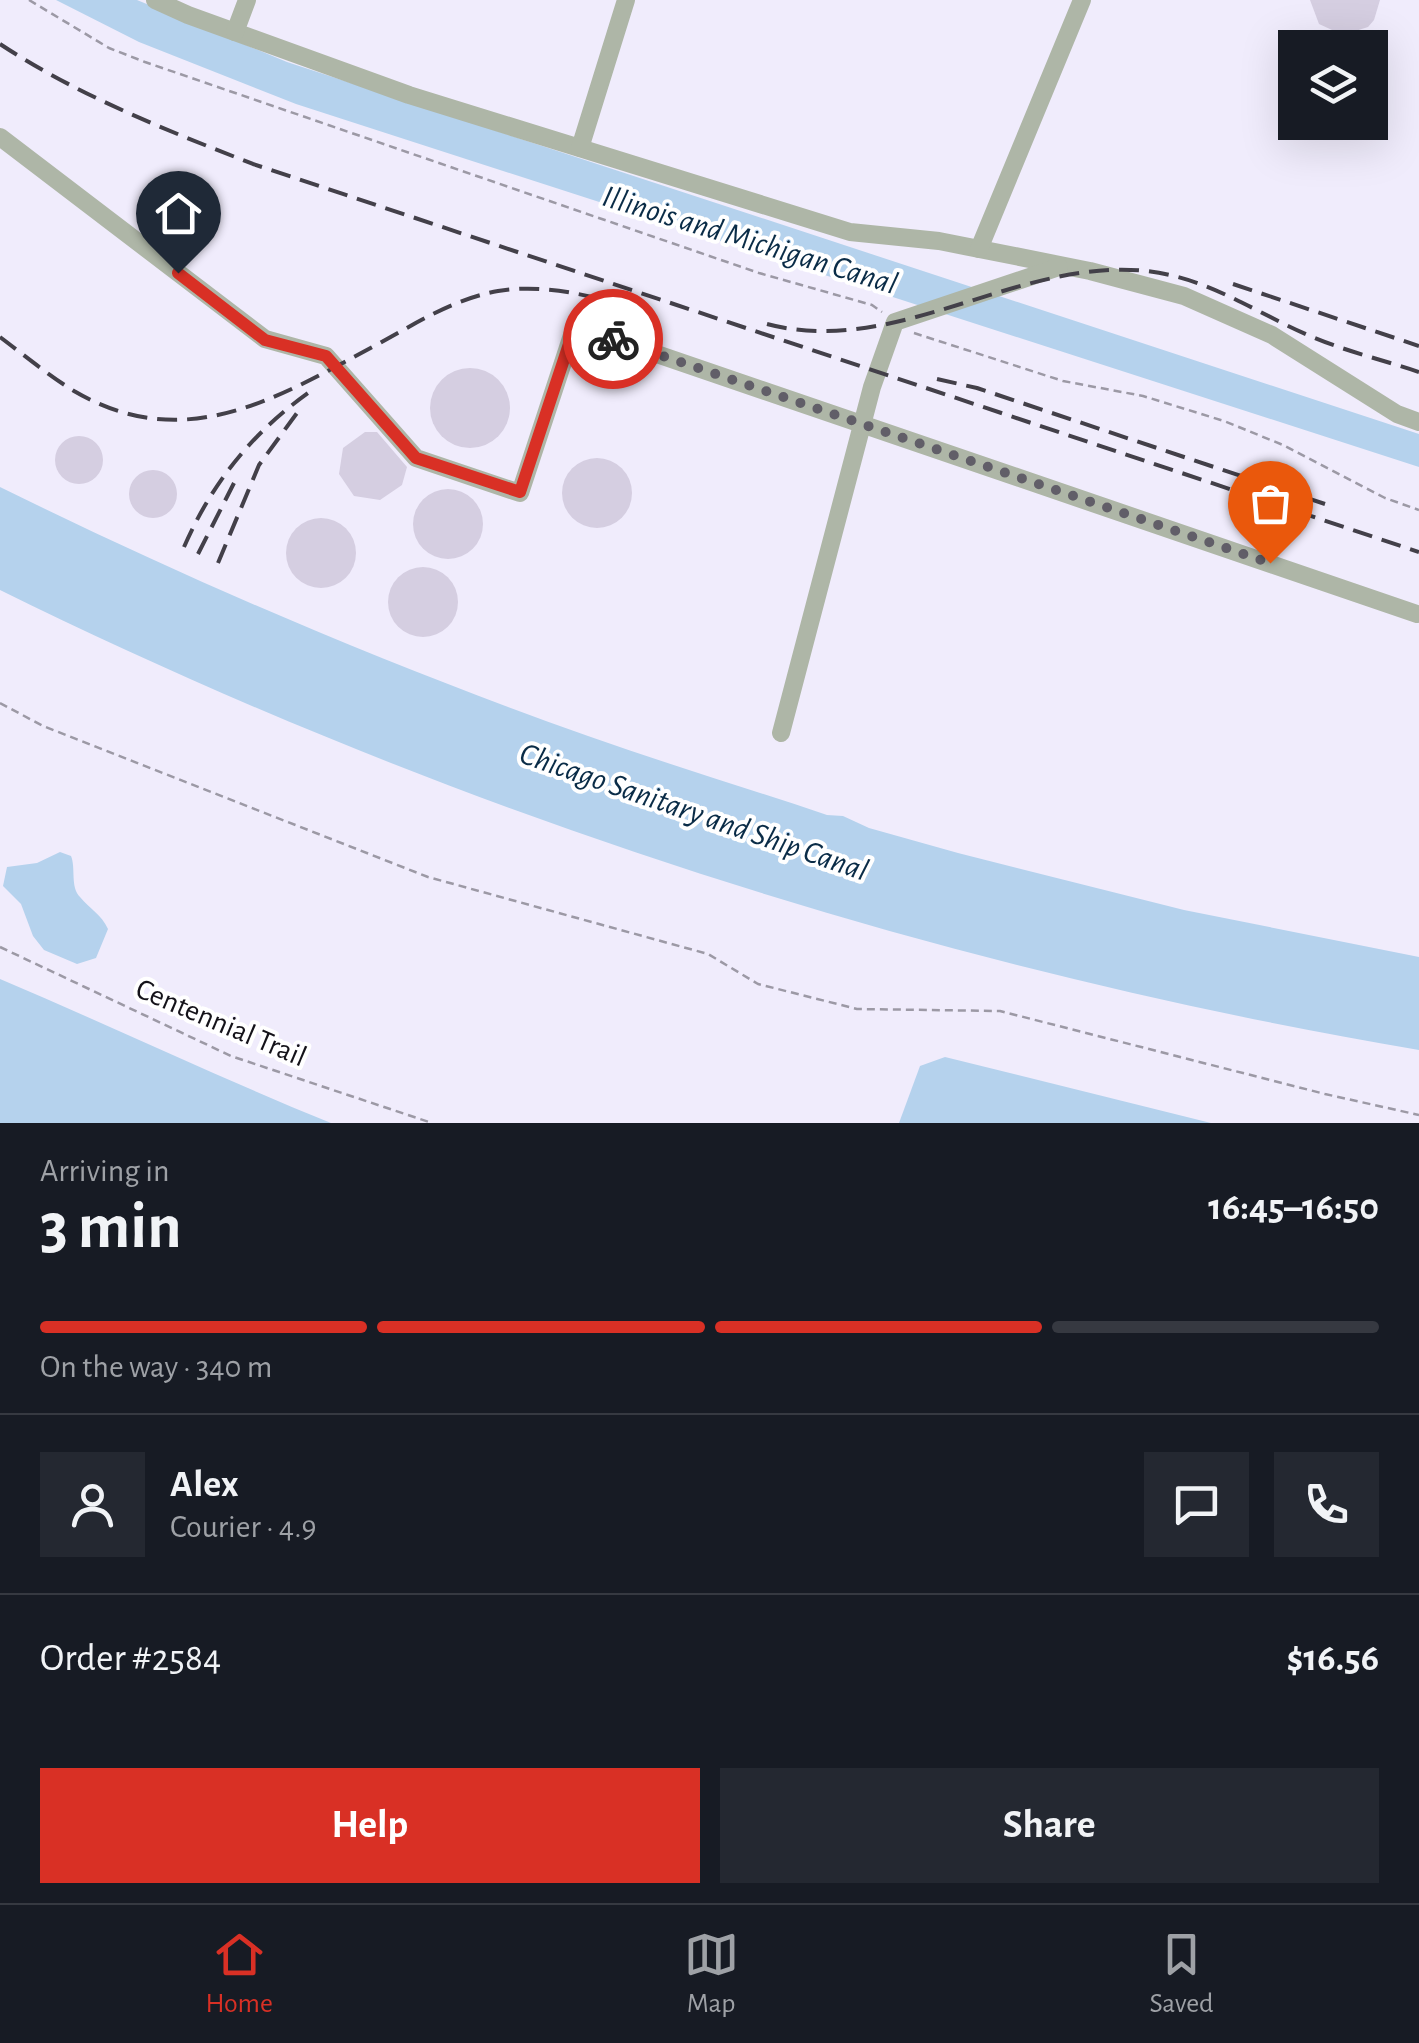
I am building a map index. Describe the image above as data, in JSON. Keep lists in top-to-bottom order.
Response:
{
  "streets": {
    "path": ["Centennial Trail"]
  },
  "water": ["Illinois and Michigan Canal", "Chicago Sanitary and Ship Canal"],
  "page": {
    "heading": ["3 min", "Arriving in", "16:45–16:50"],
    "panel": [
      "Alex",
      "Courier · 4.9",
      "Order #2584",
      "$16.56"
    ],
    "bar": "On the way · 340 m",
    "buttons": ["Help", "Share"],
    "tabs": ["Home", "Map", "Saved"]
  }
}
